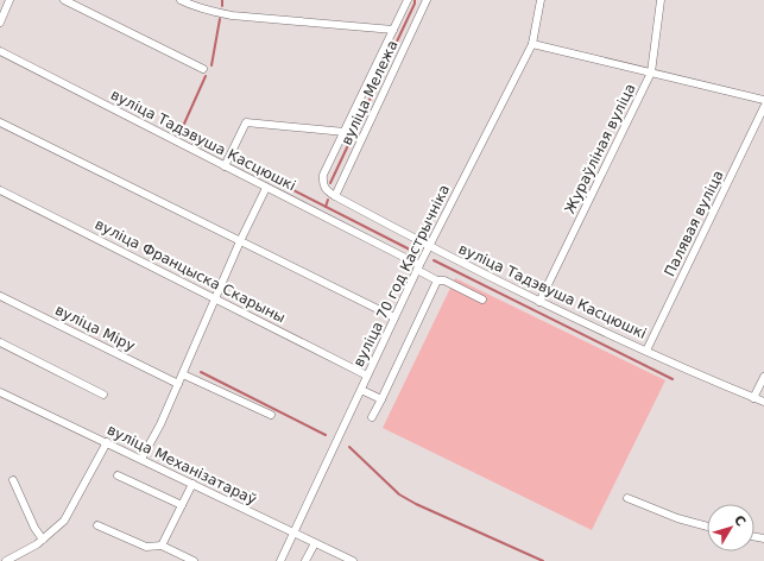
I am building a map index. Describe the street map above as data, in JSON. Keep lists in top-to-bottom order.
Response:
{
  "streets": {
    "street": [
      "вуліца Мележа",
      "вуліца Тадэвуша Касцюшкі",
      "Жураўліная вуліца",
      "Палявая вуліца",
      "вуліца Францыска Скарыны",
      "вуліца 70 год Кастрычніка",
      "вуліца Міру",
      "вуліца Механізатараў"
    ]
  },
  "crossings": [
    ["вуліца Мележа", "вуліца Тадэвуша Касцюшкі"],
    ["вуліца Тадэвуша Касцюшкі", "Жураўліная вуліца"],
    ["вуліца Тадэвуша Касцюшкі", "Палявая вуліца"],
    ["вуліца Тадэвуша Касцюшкі", "вуліца 70 год Кастрычніка"],
    ["вуліца Францыска Скарыны", "вуліца 70 год Кастрычніка"],
    ["вуліца 70 год Кастрычніка", "вуліца Механізатараў"]
  ],
  "north": "top right"
}
